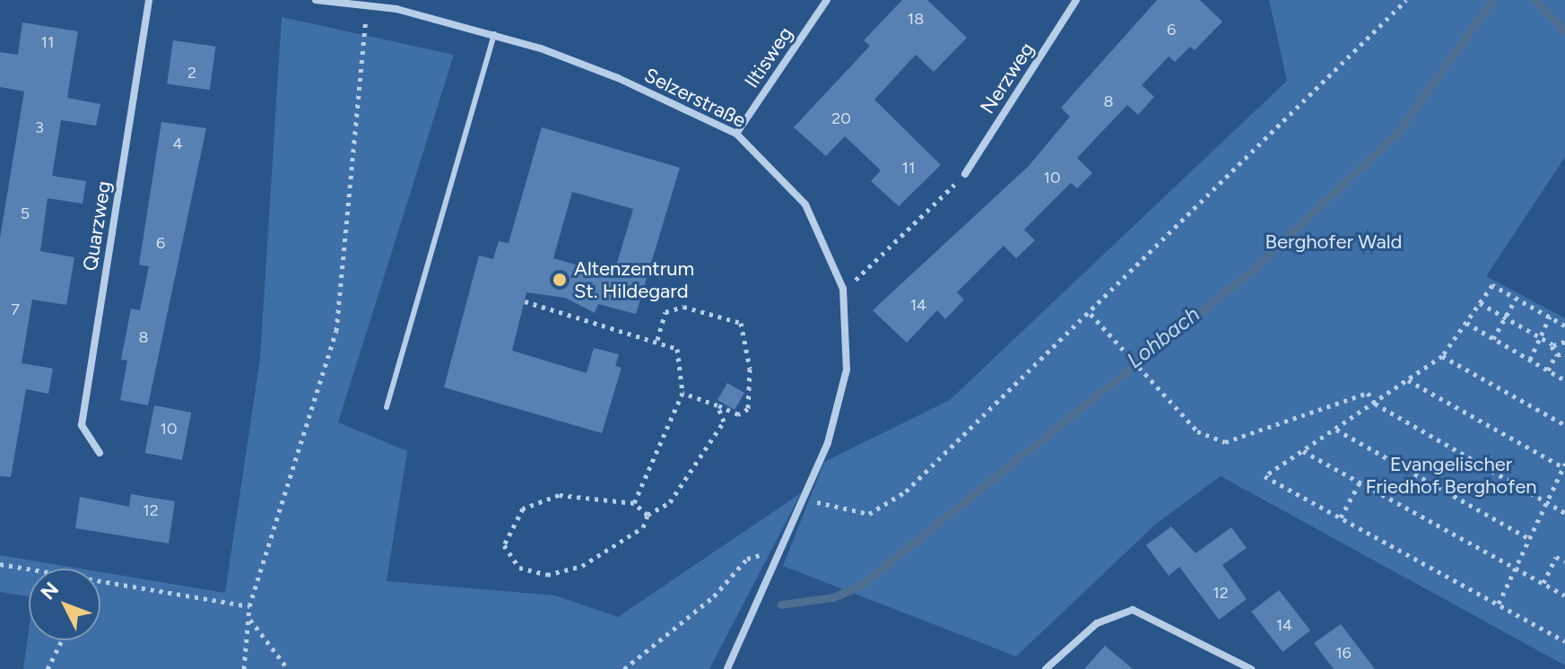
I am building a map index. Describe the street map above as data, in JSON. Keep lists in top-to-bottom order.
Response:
{
  "streets": {
    "street": [
      "Iltisweg",
      "Nerzweg",
      "Selzerstraße",
      "Quarzweg"
    ]
  },
  "crossings": [
    ["Iltisweg", "Selzerstraße"]
  ],
  "water": ["Lohbach"],
  "parks": ["Berghofer Wald", "Evangelischer Friedhof Berghofen"],
  "places": ["Altenzentrum St. Hildegard"],
  "house_numbers": [
    "18",
    "6",
    "11",
    "2",
    "8",
    "20",
    "3",
    "4",
    "11",
    "10",
    "5",
    "6",
    "14",
    "7",
    "8",
    "10",
    "12",
    "12",
    "14",
    "16"
  ],
  "north": "top left"
}
